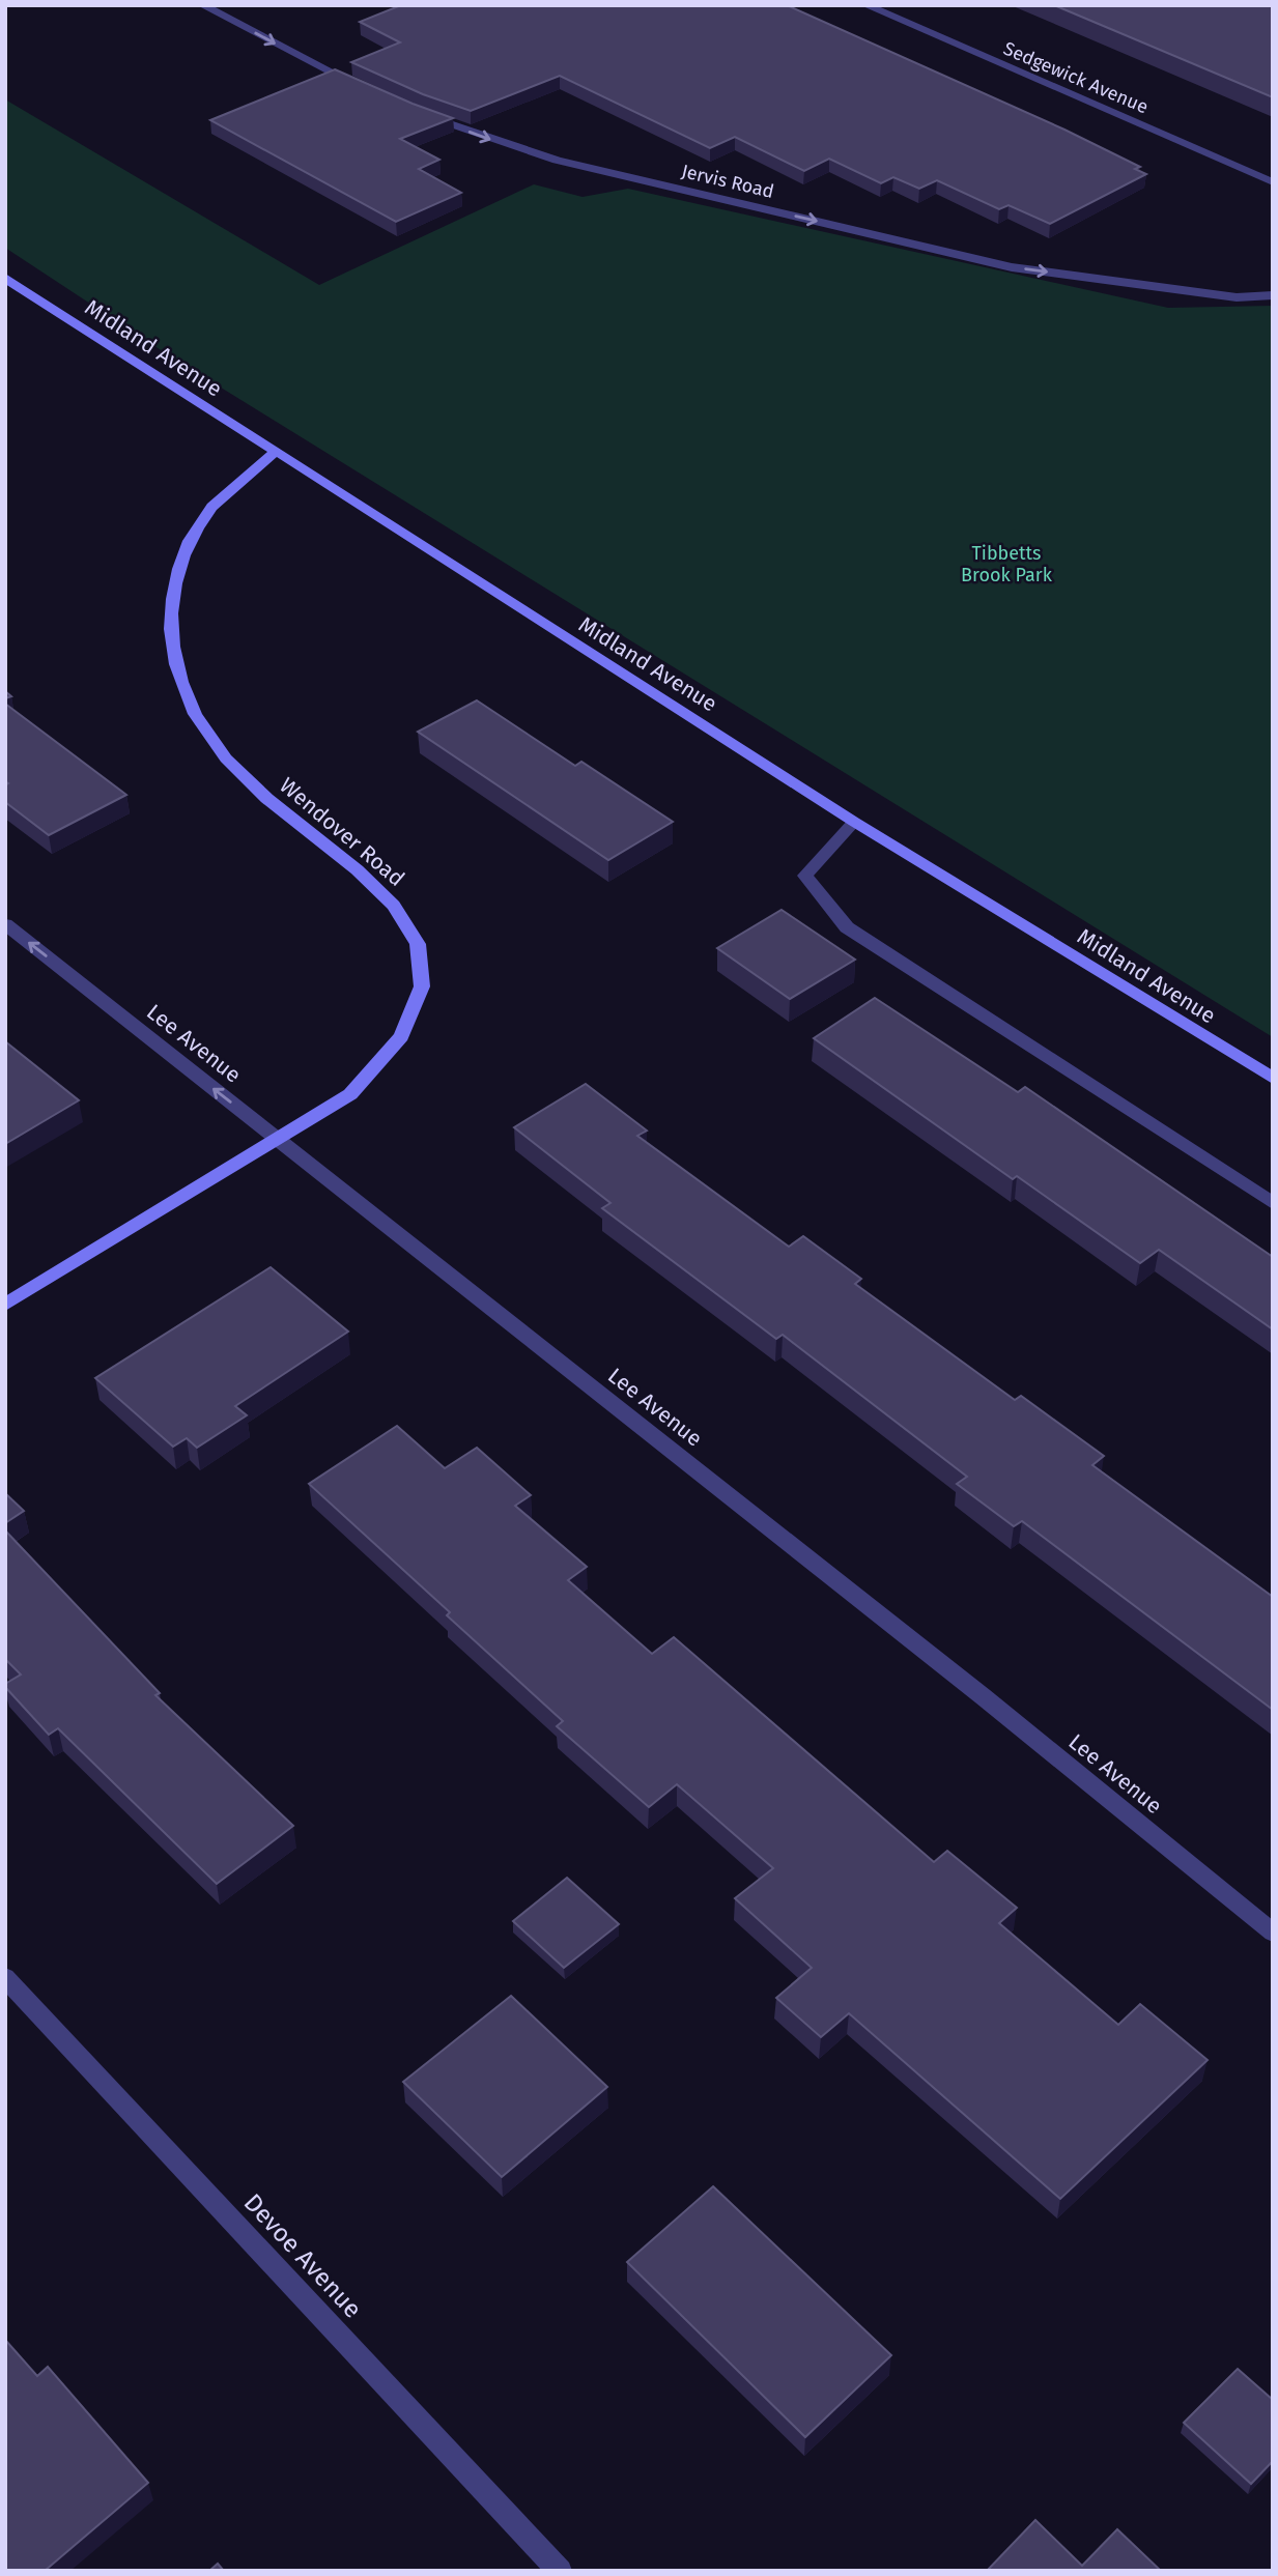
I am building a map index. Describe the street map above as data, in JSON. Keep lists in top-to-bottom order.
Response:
{
  "streets": {
    "street": [
      "Sedgewick Avenue",
      "Jervis Road",
      "Midland Avenue",
      "Wendover Road",
      "Lee Avenue",
      "Devoe Avenue"
    ]
  },
  "crossings": [
    ["Midland Avenue", "Wendover Road"],
    ["Wendover Road", "Lee Avenue"]
  ],
  "one_way": ["Jervis Road"],
  "parks": ["Tibbetts Brook Park"]
}
